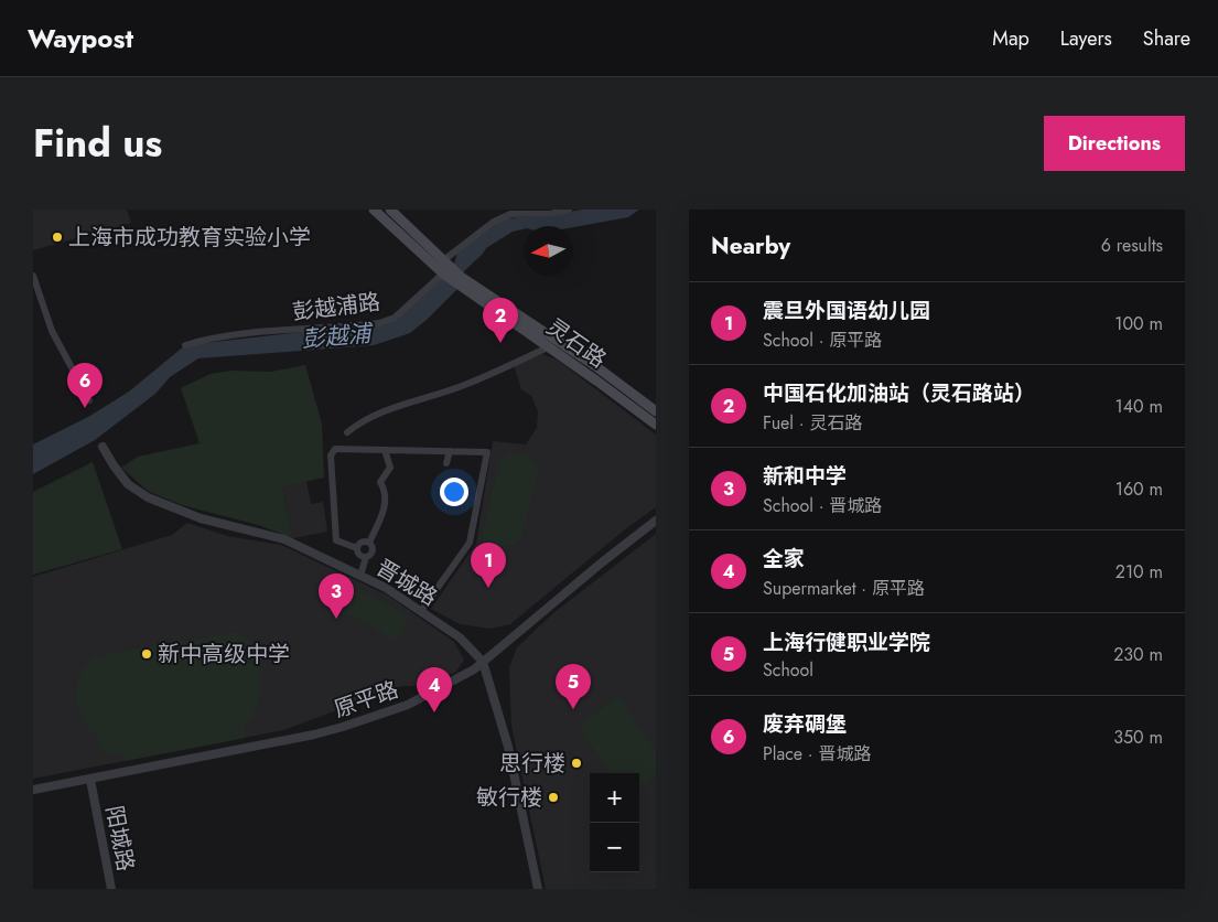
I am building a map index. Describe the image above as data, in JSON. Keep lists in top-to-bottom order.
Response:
{
  "streets": {
    "main road": ["灵石路"],
    "street": [
      "彭越浦路",
      "晋城路",
      "原平路",
      "阳城路"
    ]
  },
  "crossings": [
    ["彭越浦路", "灵石路"],
    ["晋城路", "原平路"],
    ["原平路", "阳城路"]
  ],
  "water": ["彭越浦"],
  "places": [
    "上海市成功教育实验小学",
    "新中高级中学",
    "思行楼",
    "敏行楼"
  ],
  "north": "left",
  "page": {
    "header": "Waypost",
    "nav": ["Map", "Layers", "Share"],
    "title": "Find us",
    "buttons": "Directions",
    "heading": ["Nearby", "6 results"],
    "list": [
      {
        "mark": "1",
        "name": "震旦外国语幼儿园",
        "note": "School · 原平路",
        "value": "100 m"
      },
      {
        "mark": "2",
        "name": "中国石化加油站（灵石路站）",
        "note": "Fuel · 灵石路",
        "value": "140 m"
      },
      {
        "mark": "3",
        "name": "新和中学",
        "note": "School · 晋城路",
        "value": "160 m"
      },
      {
        "mark": "4",
        "name": "全家",
        "note": "Supermarket · 原平路",
        "value": "210 m"
      },
      {
        "mark": "5",
        "name": "上海行健职业学院",
        "note": "School",
        "value": "230 m"
      },
      {
        "mark": "6",
        "name": "废弃碉堡",
        "note": "Place · 晋城路",
        "value": "350 m"
      }
    ],
    "pins": [
      "2",
      "6",
      "1",
      "3",
      "5",
      "4"
    ],
    "map_buttons": ["+", "−"]
  }
}
